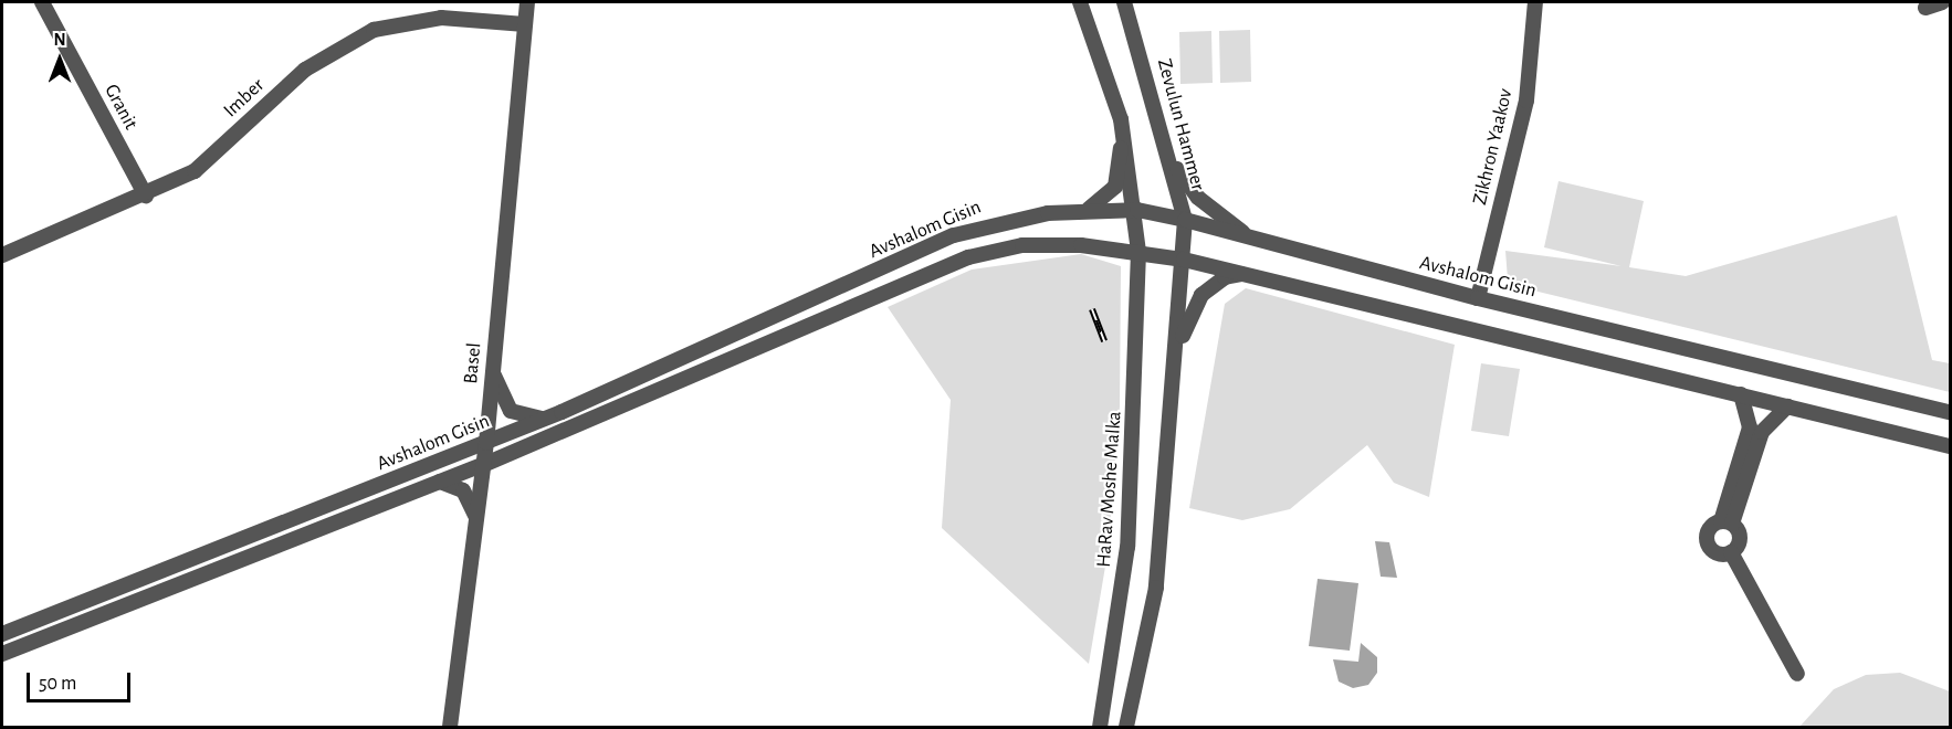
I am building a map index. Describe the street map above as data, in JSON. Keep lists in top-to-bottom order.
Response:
{
  "streets": {
    "street": [
      "Imber",
      "Granit",
      "Zevulun Hammer",
      "Zikhron Yaakov",
      "Avshalom Gisin",
      "Basel",
      "HaRav Moshe Malka"
    ]
  },
  "crossings": [
    ["Imber", "Granit"],
    ["Imber", "Basel"],
    ["Zevulun Hammer", "Avshalom Gisin"],
    ["Zikhron Yaakov", "Avshalom Gisin"],
    ["Avshalom Gisin", "Basel"],
    ["Avshalom Gisin", "HaRav Moshe Malka"]
  ],
  "scale_bar": "50 m",
  "north": "top"
}
